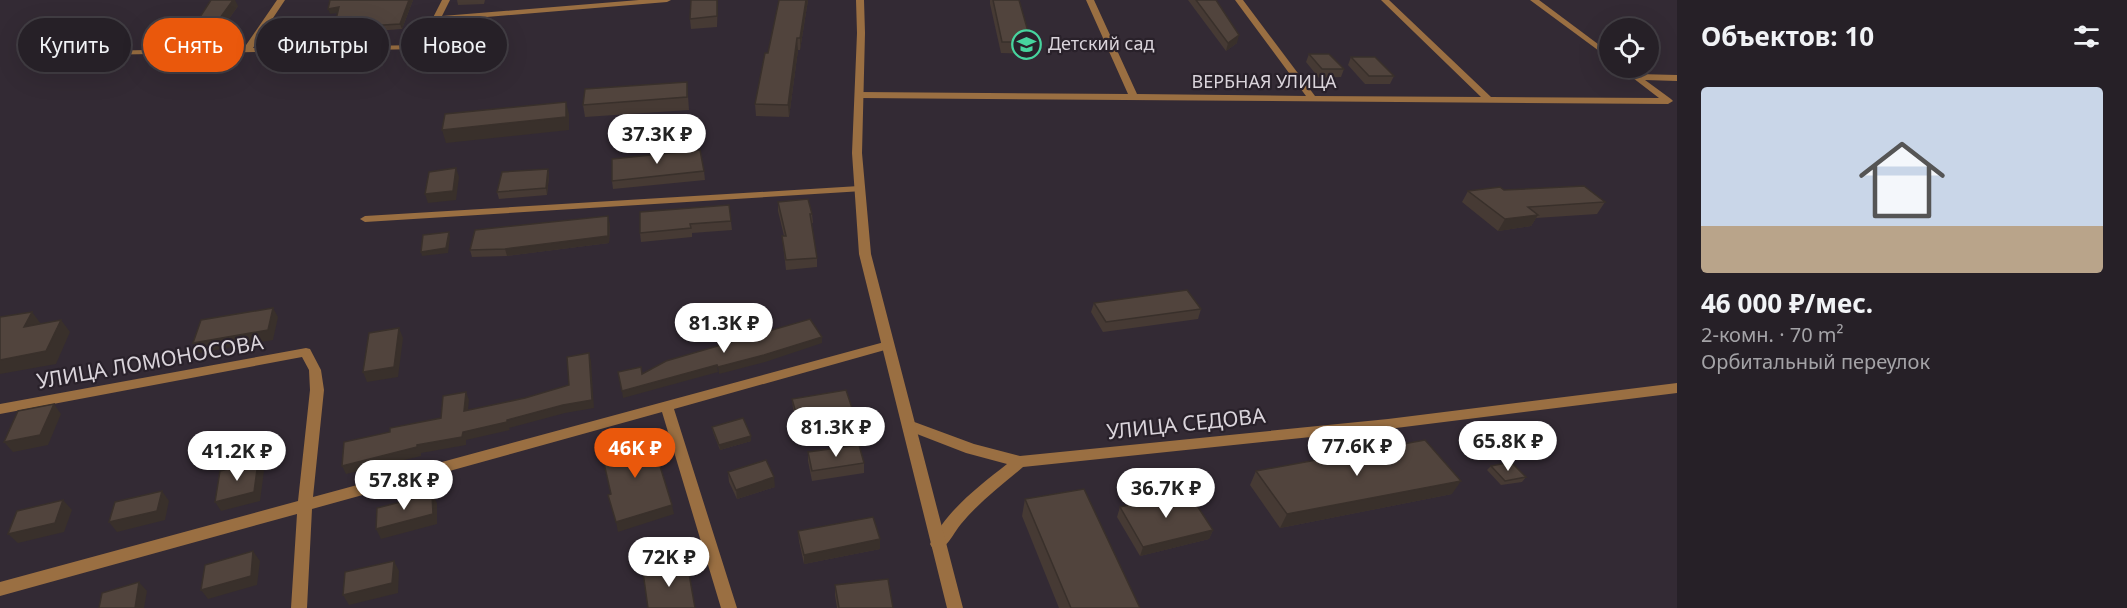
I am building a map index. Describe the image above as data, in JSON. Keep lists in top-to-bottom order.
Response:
{
  "streets": {
    "street": ["ВЕРБНАЯ УЛИЦА", "УЛИЦА ЛОМОНОСОВА", "УЛИЦА СЕДОВА"]
  },
  "places": {
    "school or university": ["Детский сад"]
  },
  "page": {
    "heading": "Объектов: 10",
    "chip": [
      "Купить",
      "Снять",
      "Фильтры",
      "Новое"
    ],
    "list": [
      {
        "name": "46 000 ₽/мес.",
        "note": "2-комн. · 70 m² · Орбитальный переулок"
      }
    ],
    "price": [
      "37.3K ₽",
      "81.3K ₽",
      "81.3K ₽",
      "65.8K ₽",
      "77.6K ₽",
      "46K ₽",
      "41.2K ₽",
      "57.8K ₽",
      "36.7K ₽",
      "72K ₽"
    ]
  }
}
